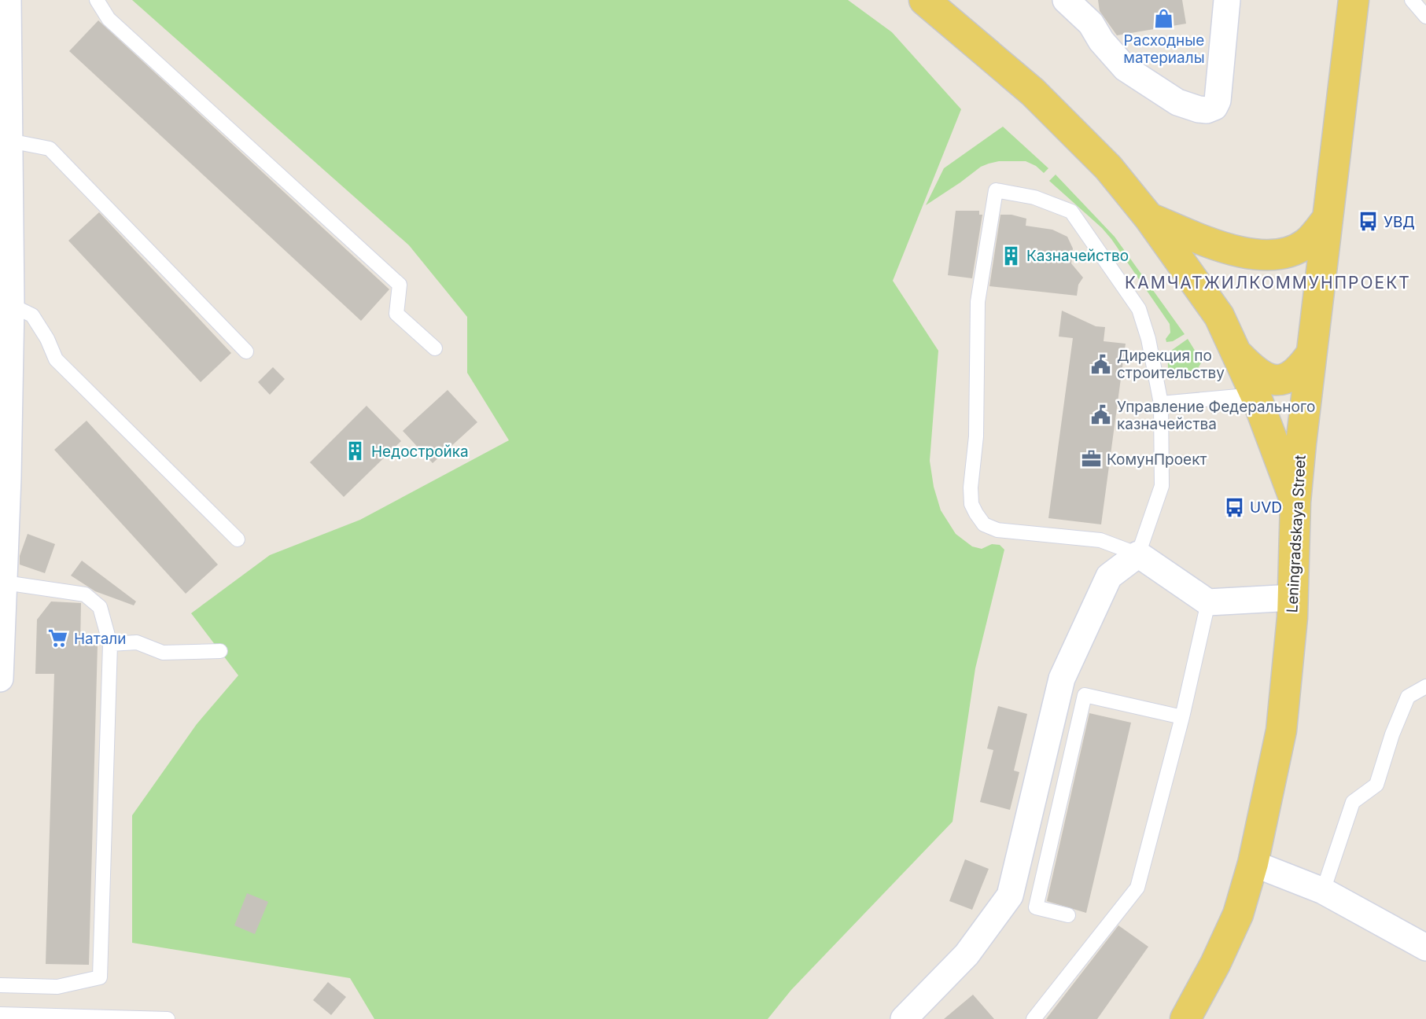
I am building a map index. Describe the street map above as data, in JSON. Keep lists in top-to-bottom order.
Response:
{
  "streets": {
    "main road": ["Leningradskaya Street"]
  },
  "districts": ["КАМЧАТЖИЛКОММУНПРОЕКТ"],
  "places": {
    "shop": ["Расходные материалы"],
    "bus stop": ["УВД", "UVD"],
    "building": ["Казначейство", "Недостройка"],
    "public building": ["Дирекция по строительству", "Управление Федерального казначейства"],
    "office": ["КомунПроект"],
    "supermarket": ["Натали"]
  }
}
